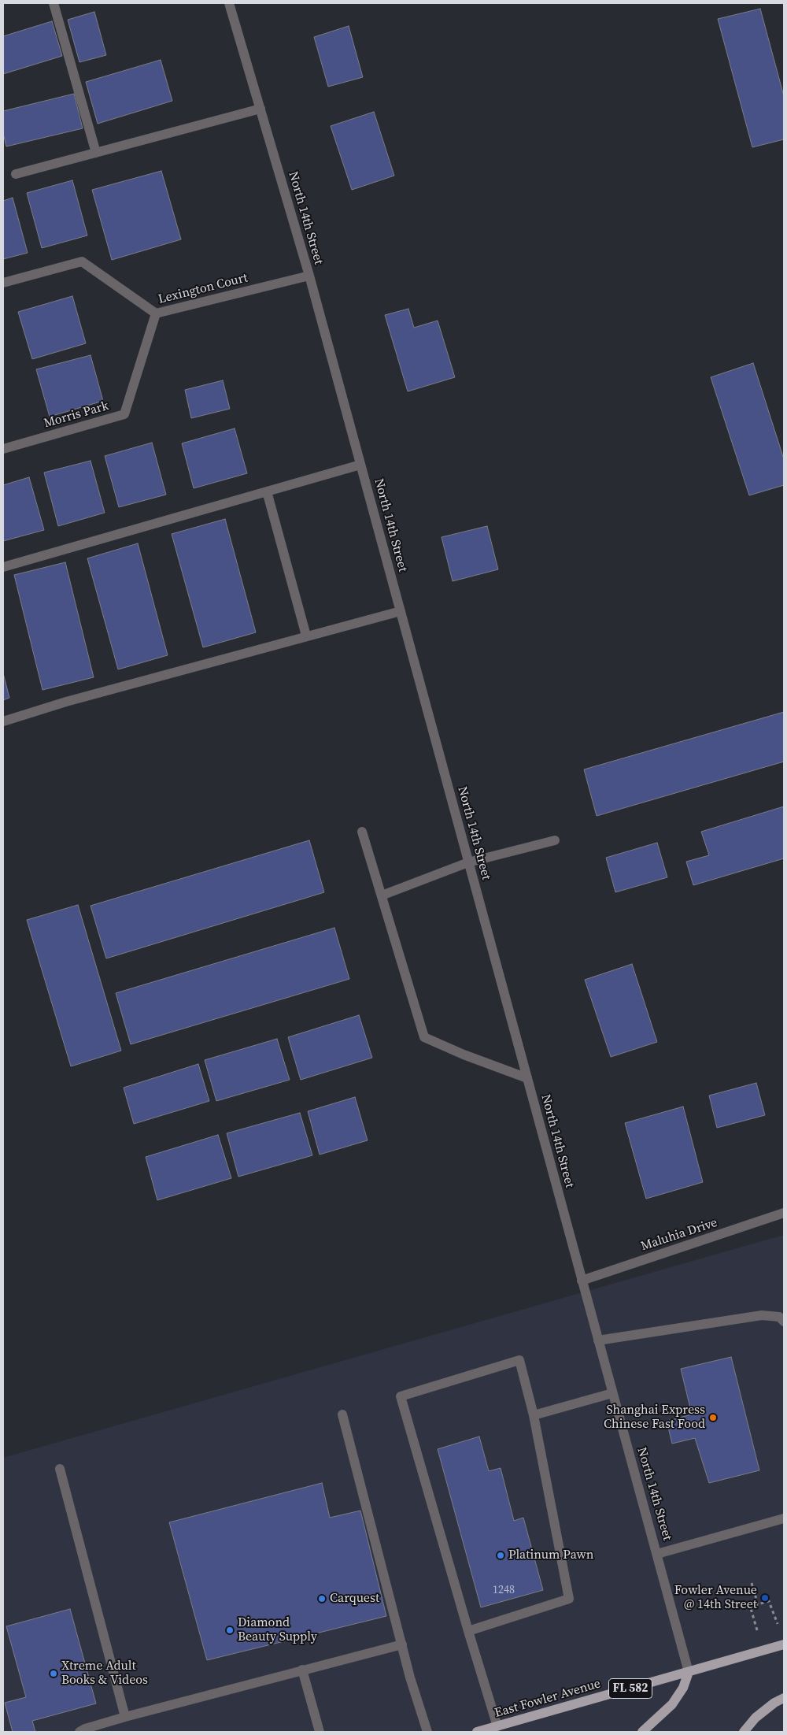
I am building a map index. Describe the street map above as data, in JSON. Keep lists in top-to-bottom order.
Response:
{
  "streets": {
    "main road": ["FL 582", "East Fowler Avenue"],
    "street": [
      "North 14th Street",
      "Lexington Court",
      "Morris Park",
      "Maluhia Drive"
    ]
  },
  "crossings": [
    ["North 14th Street", "Lexington Court"],
    ["North 14th Street", "Maluhia Drive"],
    ["North 14th Street", "East Fowler Avenue"],
    ["Lexington Court", "Morris Park"]
  ],
  "places": [
    "Shanghai Express Chinese Fast Food",
    "Platinum Pawn",
    "Fowler Avenue @ 14th Street",
    "Carquest",
    "Diamond Beauty Supply",
    "Xtreme Adult Books & Videos"
  ],
  "house_numbers": ["1248"]
}
